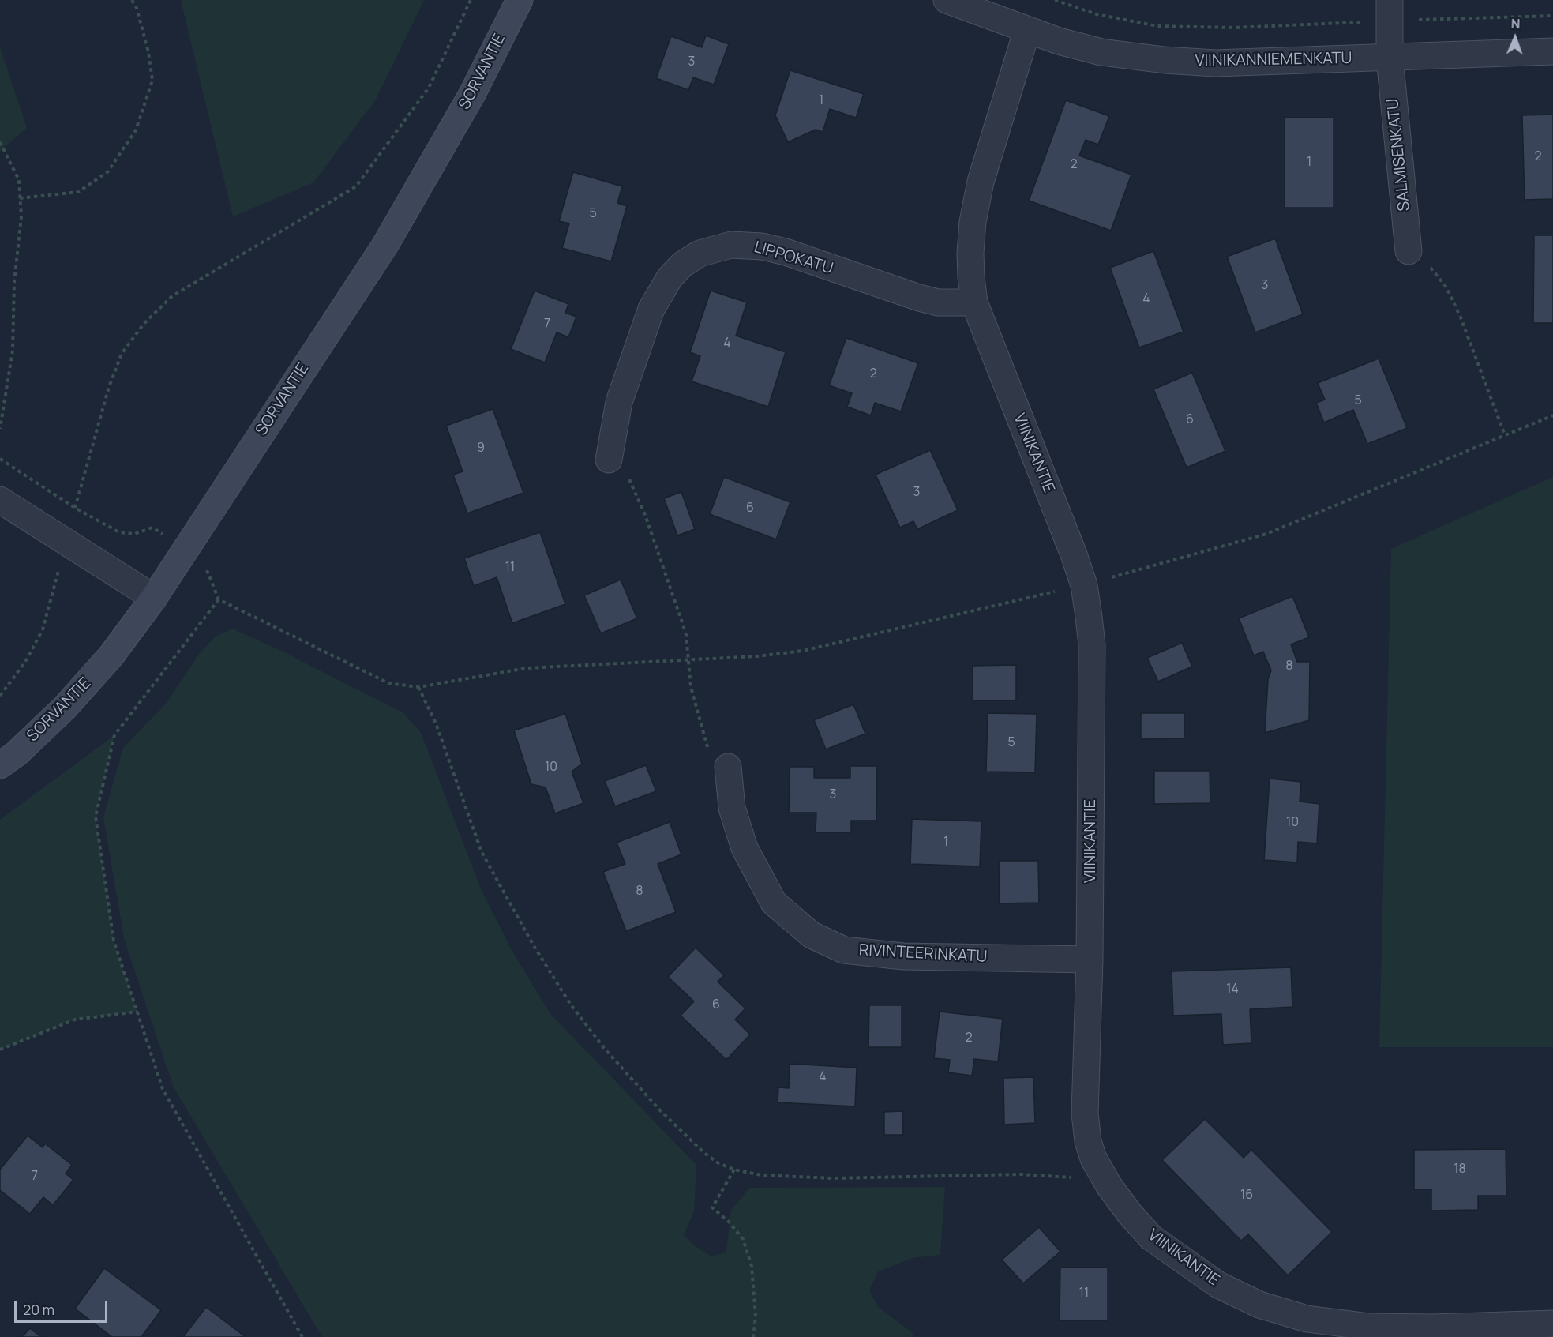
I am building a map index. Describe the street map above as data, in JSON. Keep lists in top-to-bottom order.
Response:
{
  "streets": {
    "main road": ["SORVANTIE"],
    "street": [
      "VIINIKANNIEMENKATU",
      "SALMISENKATU",
      "LIPPOKATU",
      "VIINIKANTIE",
      "RIVINTEERINKATU"
    ]
  },
  "crossings": [
    ["VIINIKANNIEMENKATU", "SALMISENKATU"],
    ["VIINIKANNIEMENKATU", "VIINIKANTIE"],
    ["LIPPOKATU", "VIINIKANTIE"],
    ["VIINIKANTIE", "RIVINTEERINKATU"]
  ],
  "house_numbers": [
    "3",
    "1",
    "2",
    "1",
    "2",
    "5",
    "3",
    "4",
    "7",
    "4",
    "2",
    "5",
    "6",
    "9",
    "3",
    "6",
    "11",
    "8",
    "5",
    "10",
    "3",
    "10",
    "1",
    "8",
    "14",
    "6",
    "2",
    "4",
    "18",
    "7",
    "16",
    "11"
  ],
  "scale_bar": "20 m",
  "north": "top"
}
